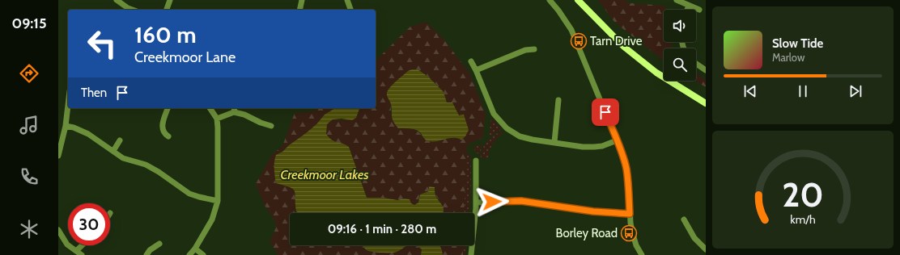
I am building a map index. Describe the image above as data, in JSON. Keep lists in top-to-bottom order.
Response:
{
  "water": ["Creekmoor Lakes"],
  "places": {
    "bus stop": ["Tarn Drive", "Borley Road"]
  },
  "page": {
    "tabs": "09:15",
    "turn": ["160 m", "Creekmoor Lane"],
    "song": ["Slow Tide", "Marlow"],
    "then": "Then",
    "limit": "30",
    "trip": "09:16 · 1 min · 280 m",
    "gauge": ["20", "km/h"]
  }
}
